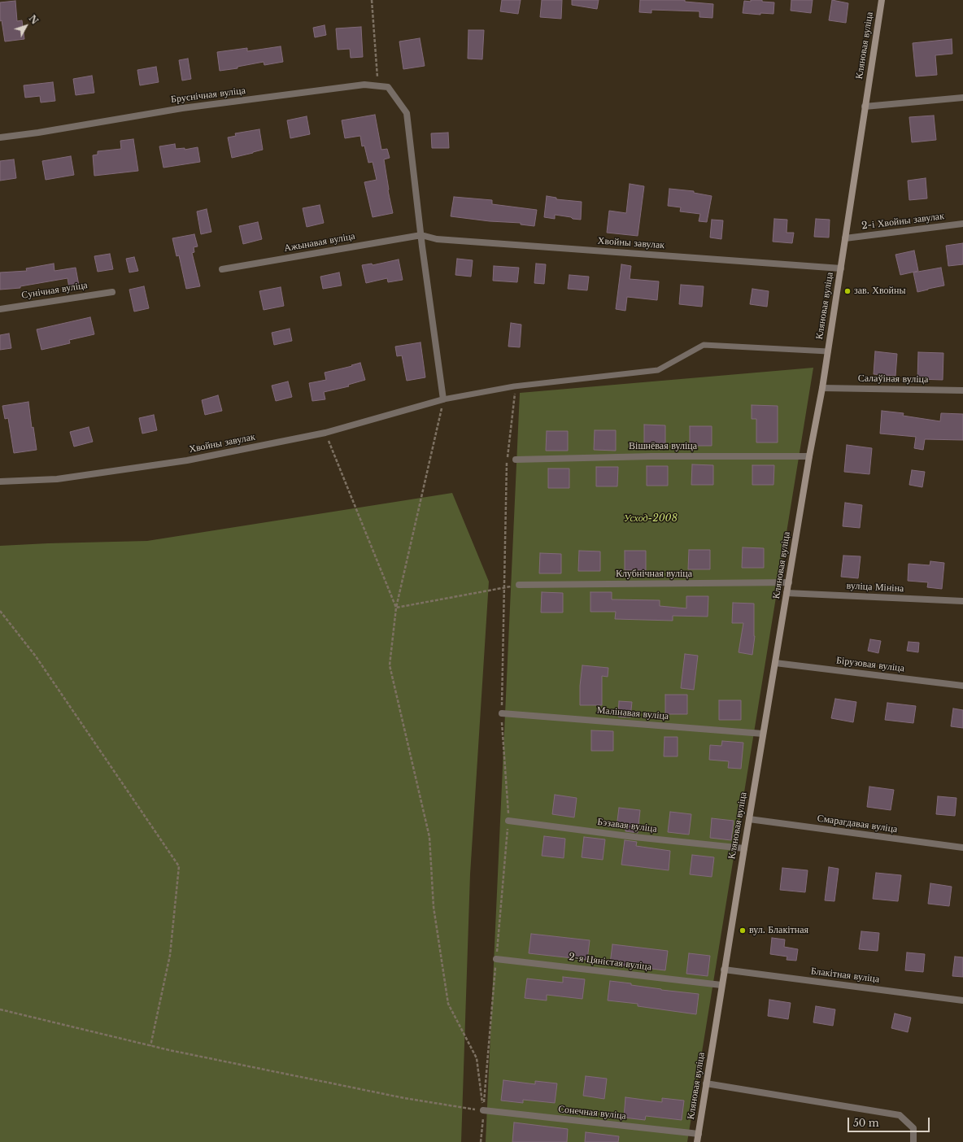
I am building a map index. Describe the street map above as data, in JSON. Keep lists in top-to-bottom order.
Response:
{
  "streets": {
    "street": [
      "Кляновая вуліца",
      "Бруснічная вуліца",
      "2-і Хвойны завулак",
      "Ажынавая вуліца",
      "Хвойны завулак",
      "Сунічная вуліца",
      "Салаўіная вуліца",
      "Вішнёвая вуліца",
      "Клубнічная вуліца",
      "вуліца Мініна",
      "Бірузовая вуліца",
      "Малінавая вуліца",
      "Смарагдавая вуліца",
      "Бэзавая вуліца",
      "2-я Цяністая вуліца",
      "Блакітная вуліца",
      "Сонечная вуліца"
    ]
  },
  "crossings": [
    ["Кляновая вуліца", "2-і Хвойны завулак"],
    ["Кляновая вуліца", "Хвойны завулак"],
    ["Кляновая вуліца", "Салаўіная вуліца"],
    ["Кляновая вуліца", "Вішнёвая вуліца"],
    ["Кляновая вуліца", "Клубнічная вуліца"],
    ["Кляновая вуліца", "вуліца Мініна"],
    ["Кляновая вуліца", "Бірузовая вуліца"],
    ["Кляновая вуліца", "Малінавая вуліца"],
    ["Кляновая вуліца", "Смарагдавая вуліца"],
    ["Кляновая вуліца", "Бэзавая вуліца"],
    ["Кляновая вуліца", "2-я Цяністая вуліца"],
    ["Кляновая вуліца", "Блакітная вуліца"],
    ["Кляновая вуліца", "Сонечная вуліца"],
    ["Бруснічная вуліца", "Ажынавая вуліца"],
    ["Бруснічная вуліца", "Хвойны завулак"],
    ["Ажынавая вуліца", "Хвойны завулак"]
  ],
  "parks": ["Усход-2008"],
  "places": ["зав. Хвойны", "вул. Блакітная"],
  "scale_bar": "50 m",
  "north": "top right"
}
